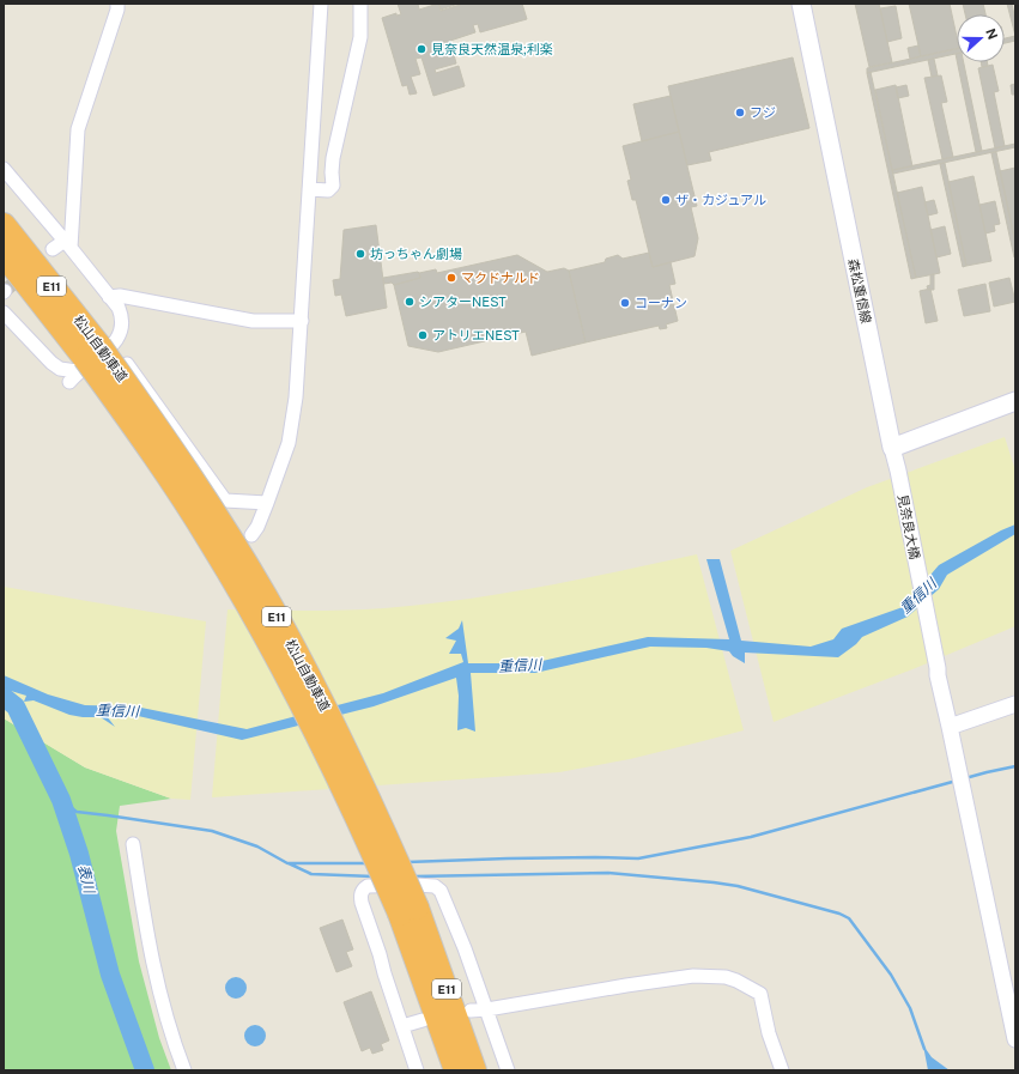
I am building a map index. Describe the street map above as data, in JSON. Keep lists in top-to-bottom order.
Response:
{
  "streets": {
    "highway": ["E11", "松山自動車道"],
    "main road": ["森松重信線"],
    "street": ["見奈良大橋"]
  },
  "crossings": [
    ["森松重信線", "見奈良大橋"]
  ],
  "water": ["重信川", "表川"],
  "places": [
    "見奈良天然温泉;利楽",
    "フジ",
    "ザ・カジュアル",
    "坊っちゃん劇場",
    "マクドナルド",
    "シアターNEST",
    "コーナン",
    "アトリエNEST"
  ],
  "north": "right"
}
